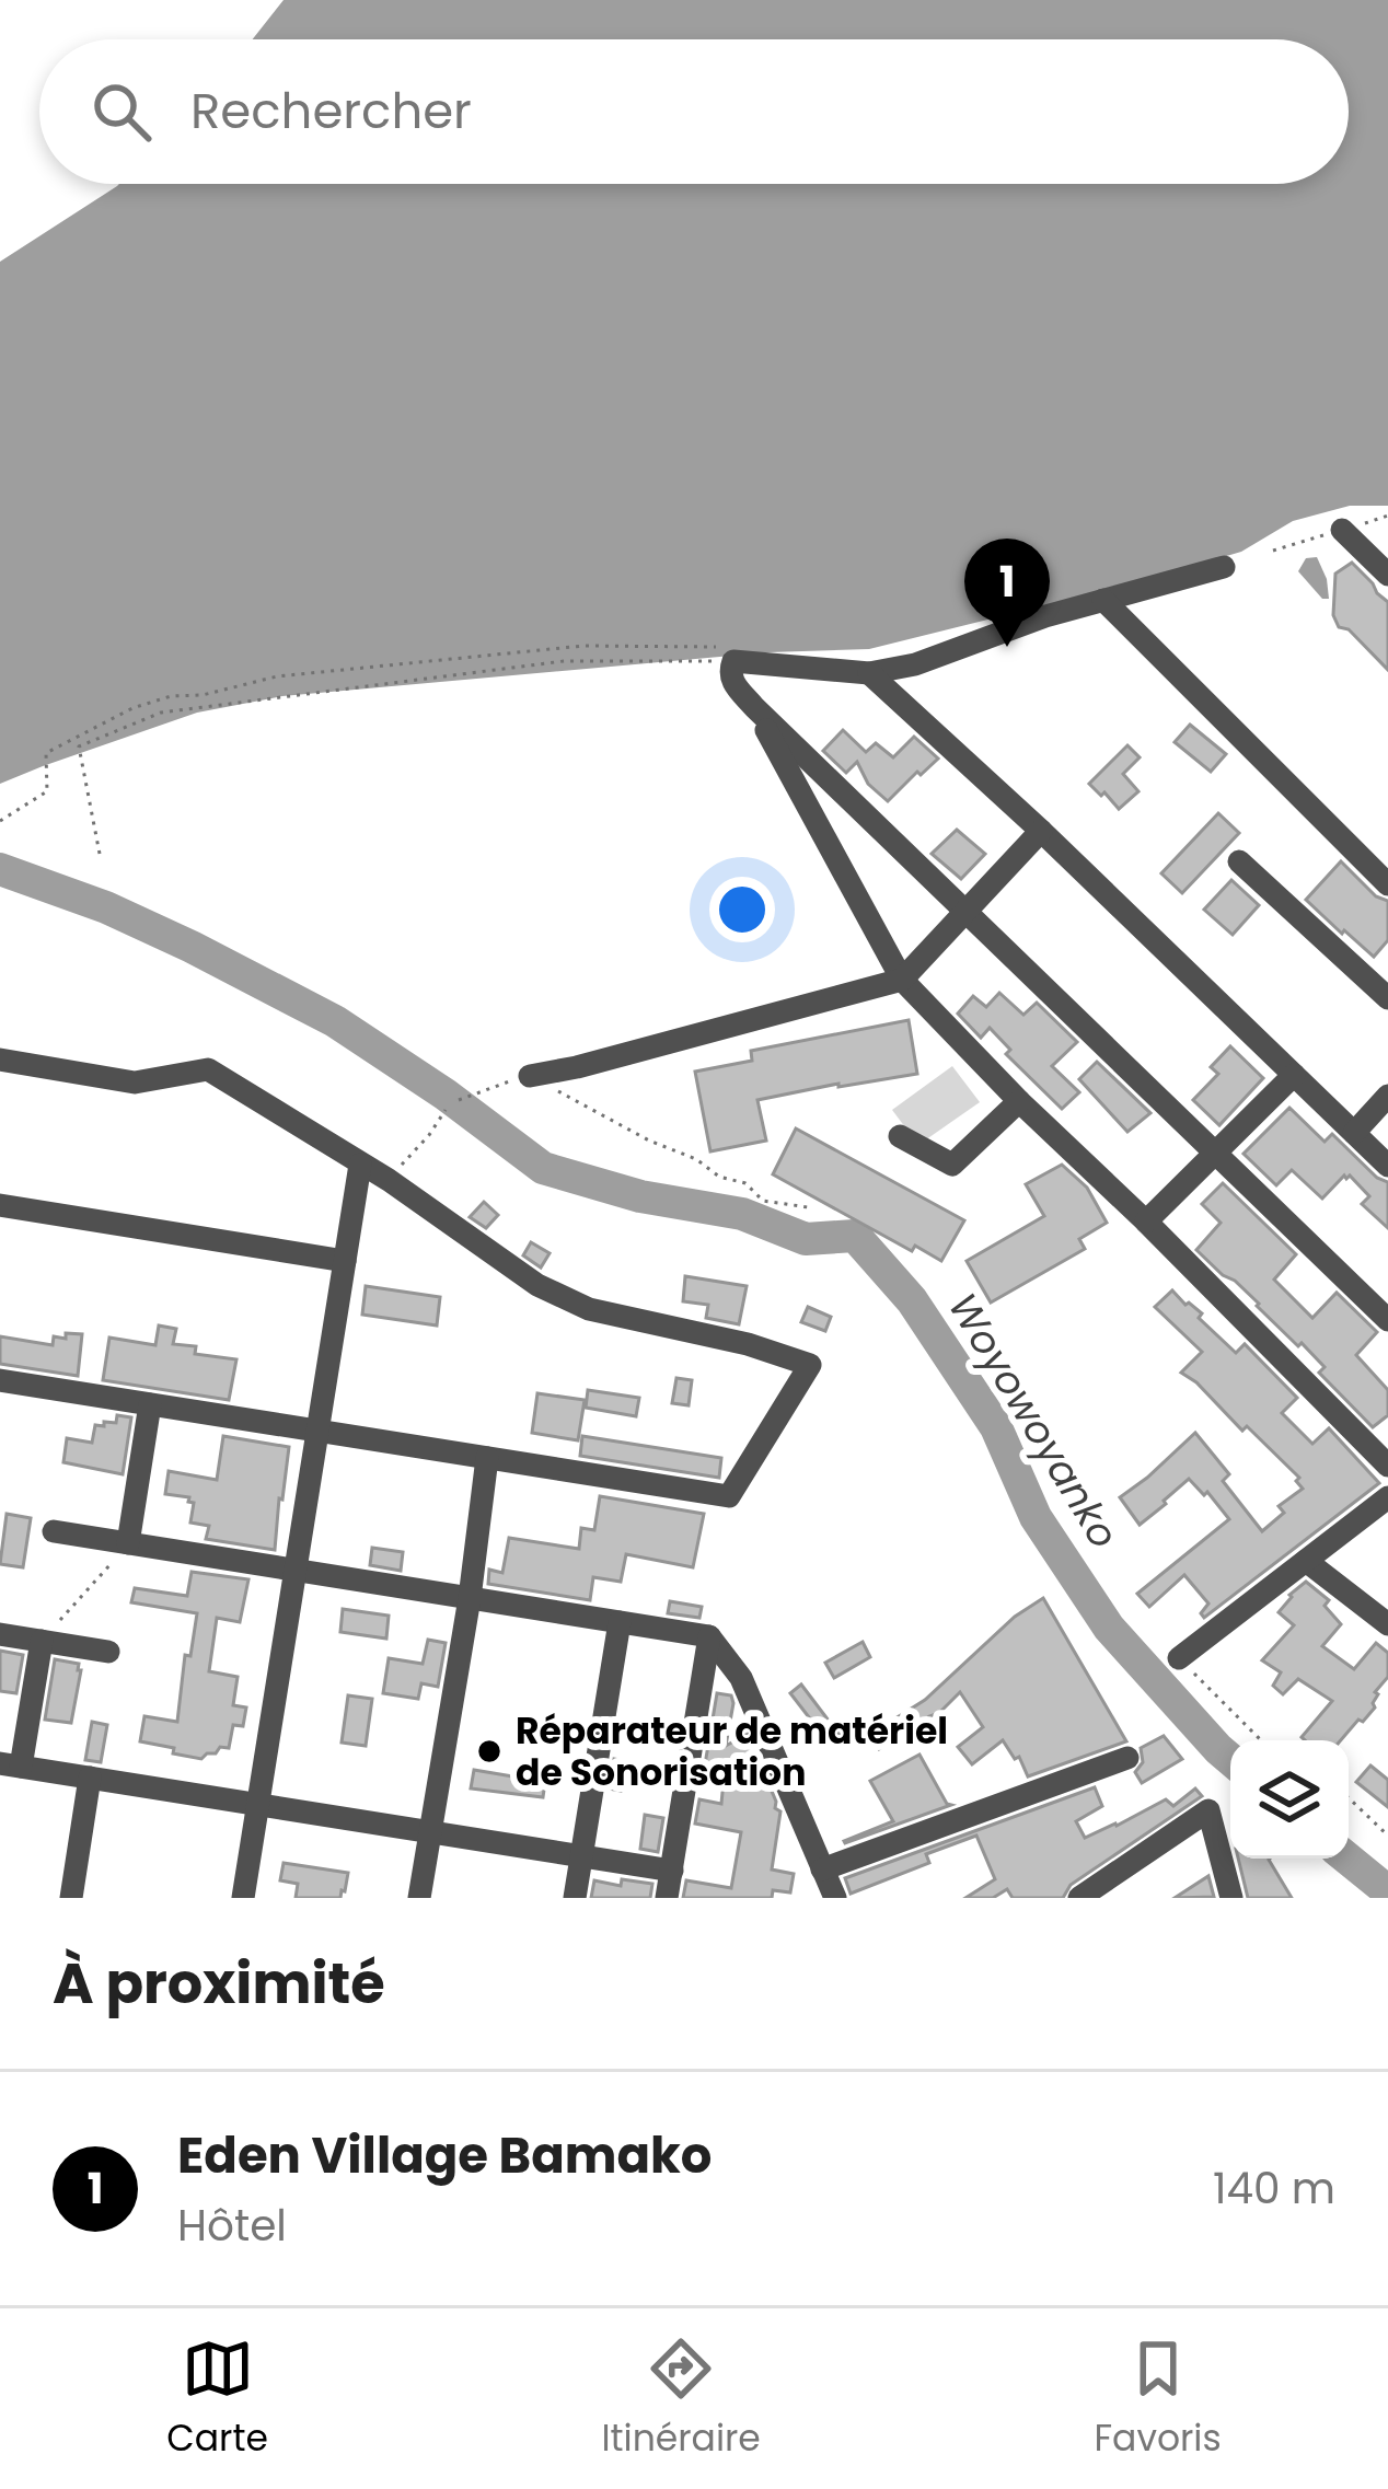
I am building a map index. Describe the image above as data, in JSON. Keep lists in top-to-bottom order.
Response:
{
  "water": ["Woyowoyanko"],
  "places": ["Réparateur de matériel de Sonorisation"],
  "page": {
    "search": "Rechercher",
    "pins": "1",
    "heading": "À proximité",
    "list": [
      {
        "mark": "1",
        "name": "Eden Village Bamako",
        "note": "Hôtel",
        "value": "140 m"
      }
    ],
    "nav": ["Carte", "Itinéraire", "Favoris"]
  }
}
